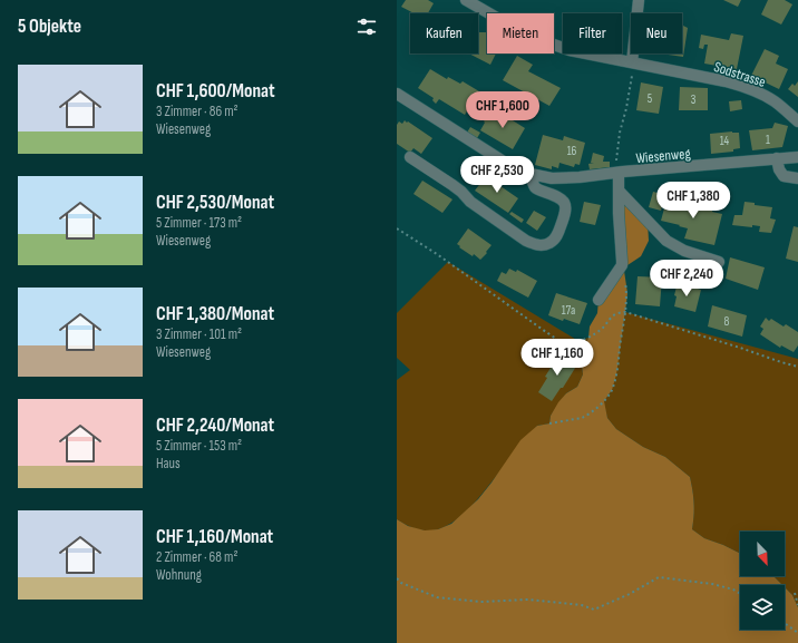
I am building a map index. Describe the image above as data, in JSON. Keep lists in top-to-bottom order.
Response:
{
  "streets": {
    "street": ["Sodstrasse", "Wiesenweg"]
  },
  "house_numbers": [
    "5",
    "3",
    "1",
    "14",
    "16",
    "17a",
    "8"
  ],
  "north": "bottom right",
  "page": {
    "heading": "5 Objekte",
    "chip": [
      "Kaufen",
      "Mieten",
      "Filter",
      "Neu"
    ],
    "list": [
      {
        "name": "CHF 1,600/Monat",
        "note": "3 Zimmer · 86 m² · Wiesenweg"
      },
      {
        "name": "CHF 2,530/Monat",
        "note": "5 Zimmer · 173 m² · Wiesenweg"
      },
      {
        "name": "CHF 1,380/Monat",
        "note": "3 Zimmer · 101 m² · Wiesenweg"
      },
      {
        "name": "CHF 2,240/Monat",
        "note": "5 Zimmer · 153 m² · Haus"
      },
      {
        "name": "CHF 1,160/Monat",
        "note": "2 Zimmer · 68 m² · Wohnung"
      }
    ],
    "price": [
      "CHF 1,600",
      "CHF 2,530",
      "CHF 1,380",
      "CHF 2,240",
      "CHF 1,160"
    ]
  }
}
